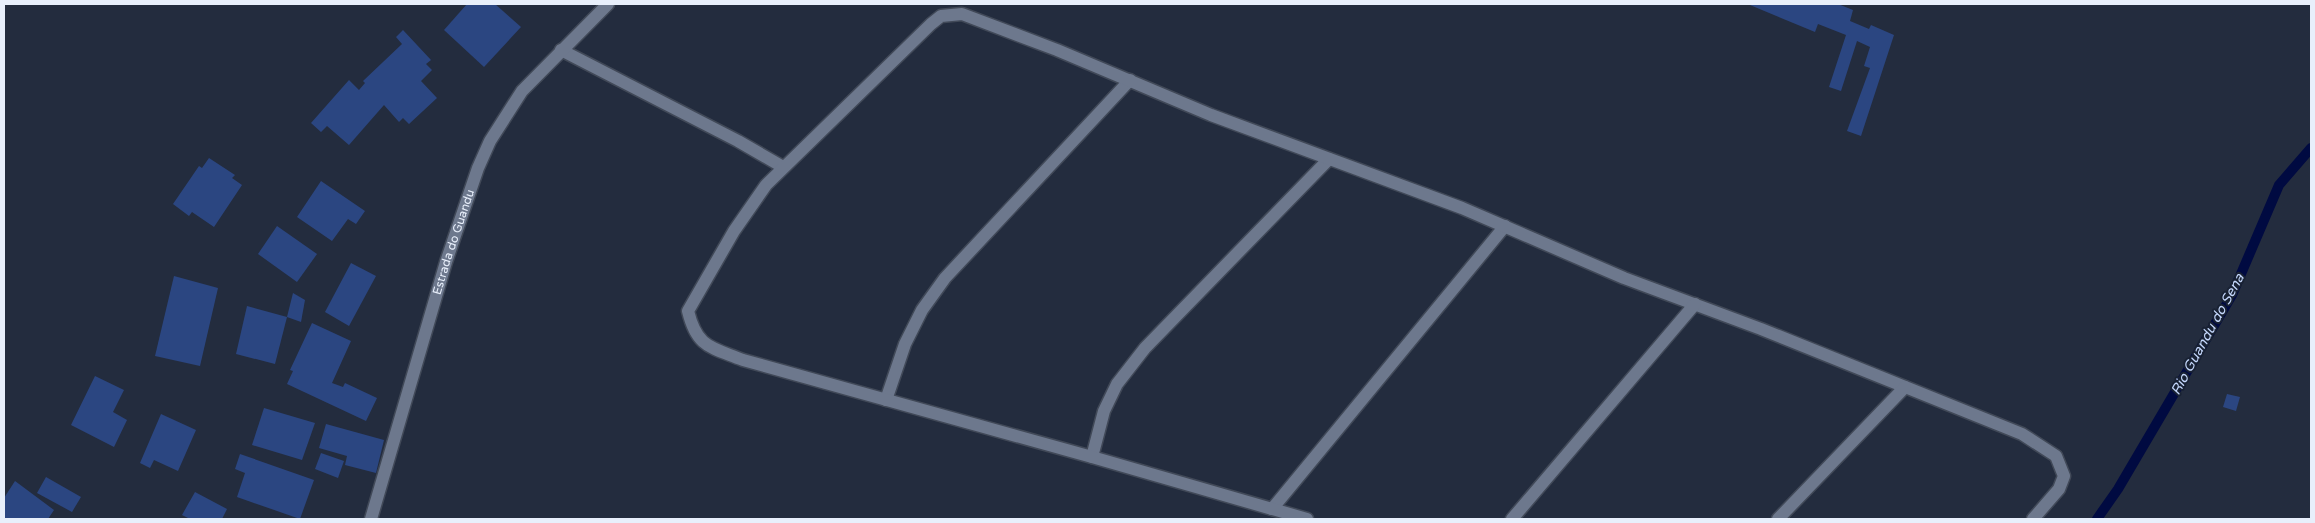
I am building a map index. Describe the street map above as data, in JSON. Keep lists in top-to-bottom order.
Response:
{
  "streets": {
    "street": ["Estrada do Guandu"]
  },
  "water": ["Rio Guandu do Sena"]
}
